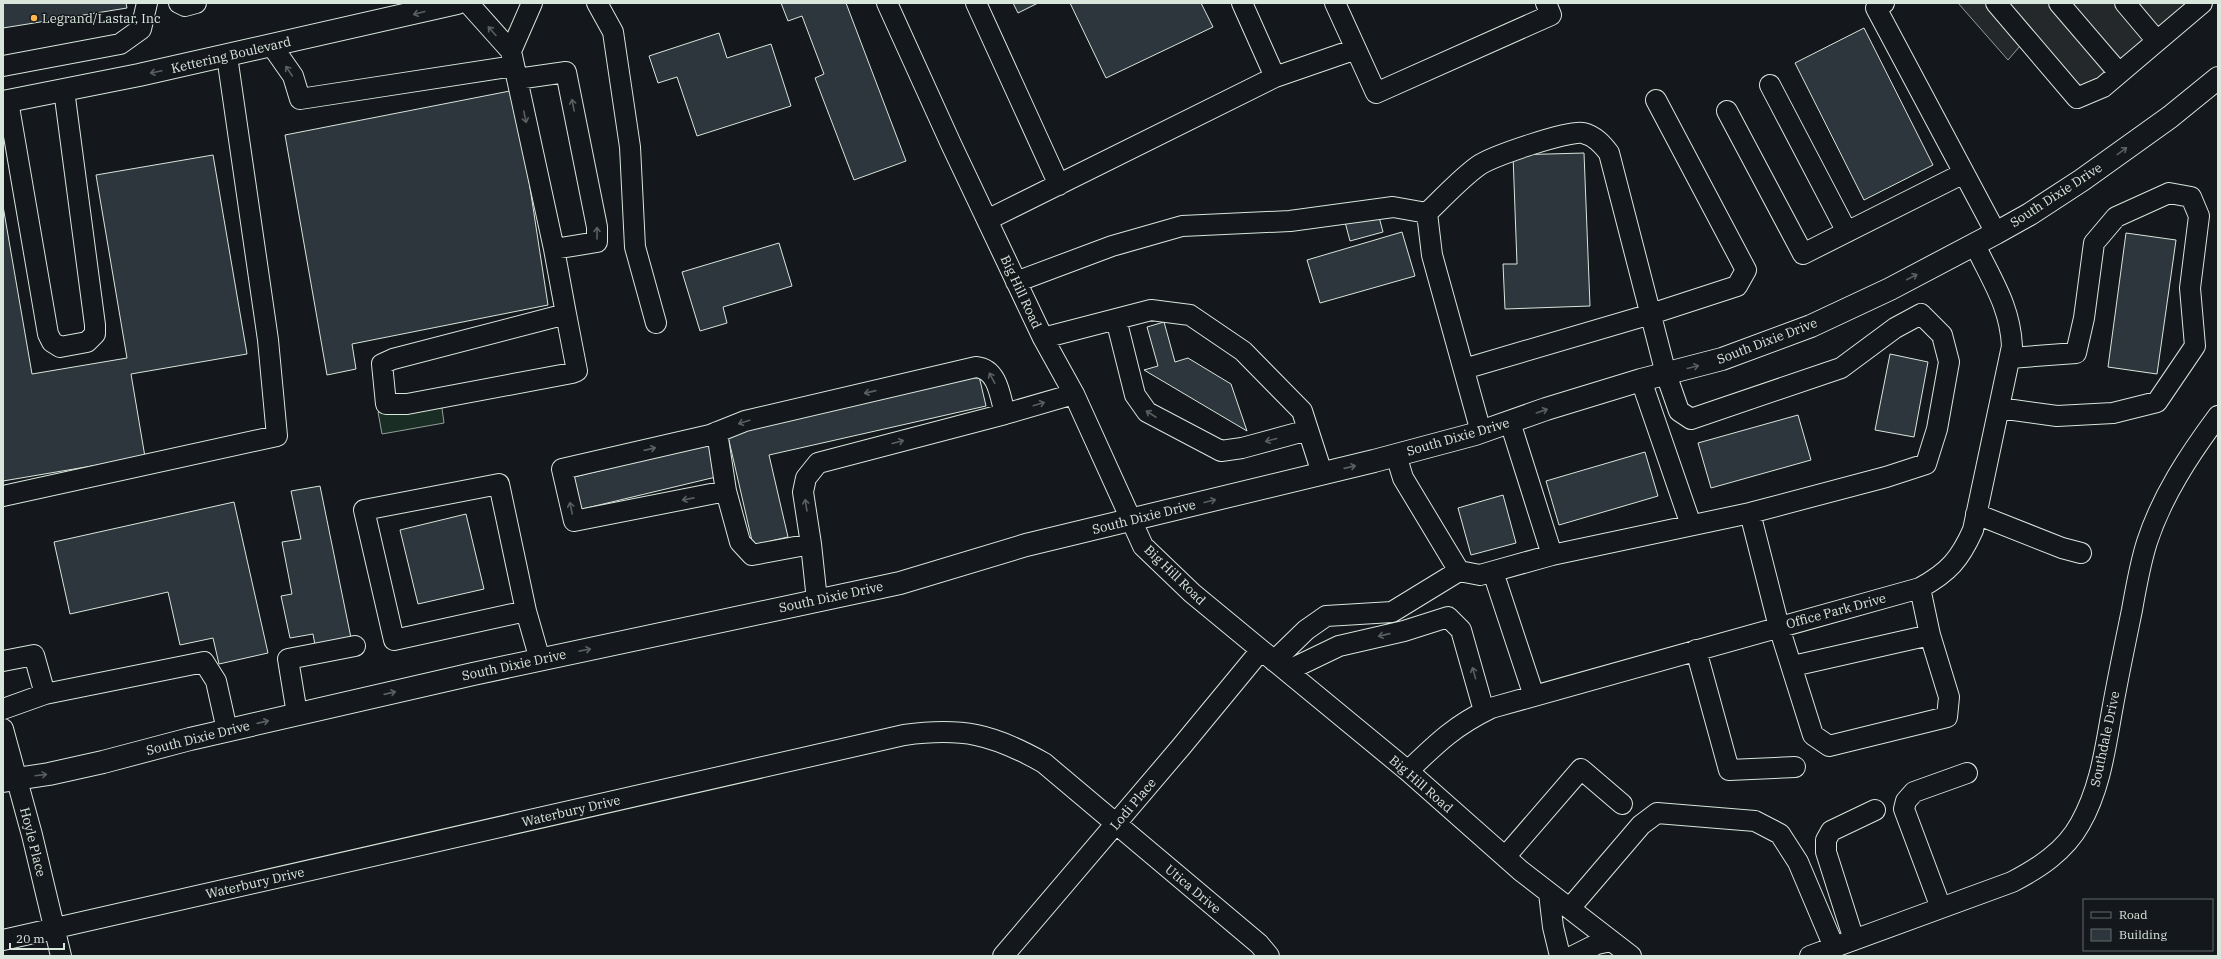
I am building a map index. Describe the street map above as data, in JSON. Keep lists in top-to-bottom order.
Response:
{
  "streets": {
    "main road": ["Kettering Boulevard", "South Dixie Drive"],
    "street": [
      "Big Hill Road",
      "Office Park Drive",
      "Southdale Drive",
      "Lodi Place",
      "Waterbury Drive",
      "Hoyle Place",
      "Utica Drive"
    ]
  },
  "crossings": [
    ["South Dixie Drive", "Big Hill Road"],
    ["South Dixie Drive", "Office Park Drive"],
    ["South Dixie Drive", "Hoyle Place"],
    ["Big Hill Road", "Office Park Drive"],
    ["Big Hill Road", "Lodi Place"],
    ["Lodi Place", "Waterbury Drive"],
    ["Lodi Place", "Utica Drive"],
    ["Waterbury Drive", "Hoyle Place"],
    ["Waterbury Drive", "Utica Drive"]
  ],
  "one_way": ["Kettering Boulevard", "South Dixie Drive"],
  "places": ["Legrand/Lastar, Inc"],
  "legend": ["Road", "Building"],
  "scale_bar": "20 m"
}
